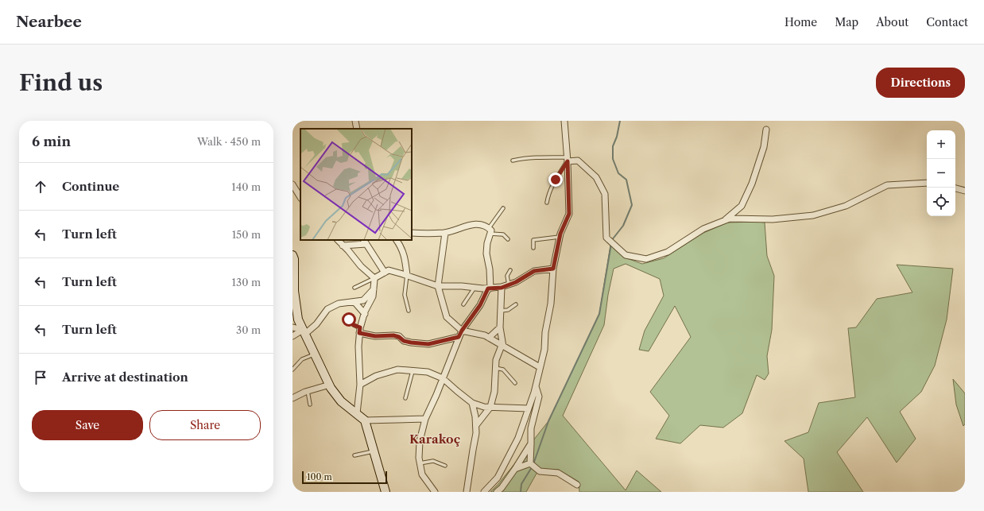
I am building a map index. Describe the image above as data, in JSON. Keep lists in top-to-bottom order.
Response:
{
  "districts": ["Karakoç"],
  "scale_bar": "100 m",
  "page": {
    "header": "Nearbee",
    "nav": [
      "Home",
      "Map",
      "About",
      "Contact"
    ],
    "buttons": [
      "Directions",
      ["Save", "Share"]
    ],
    "title": "Find us",
    "heading": ["6 min", "Walk · 450 m"],
    "map_buttons": ["+", "−"],
    "list": [
      ["Continue", "140 m"],
      ["Turn left", "150 m"],
      ["Turn left", "130 m"],
      ["Turn left", "30 m"],
      "Arrive at destination"
    ],
    "scale": "100 m"
  }
}
